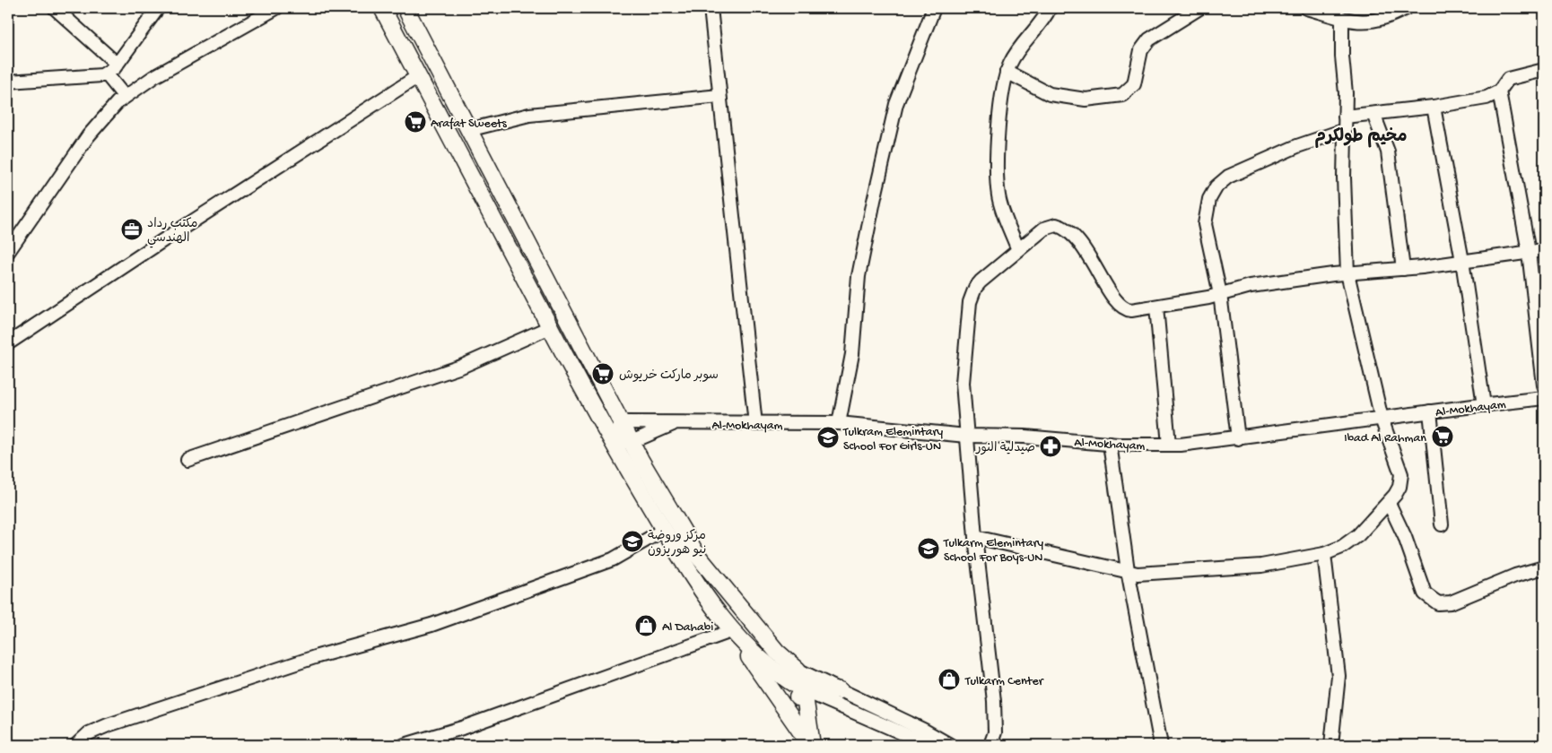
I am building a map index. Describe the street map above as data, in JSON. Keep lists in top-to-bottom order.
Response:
{
  "streets": {
    "street": ["Al-Mokhayam"]
  },
  "districts": ["مخيم طولكرم"],
  "places": {
    "supermarket": ["Arafat Sweets", "سوبر ماركت خريوش", "Ibad Al Rahman"],
    "office": ["مكتب رداد الهندسي"],
    "school or university": ["Tulkram Elemintary School For Girls-UN", "مركز وروضة نيو هوريزون", "Tulkarm Elemintary School For Boys-UN"],
    "pharmacy": ["صيدلية النور"],
    "shop": ["Al Dahabi", "Tulkarm Center"]
  }
}
